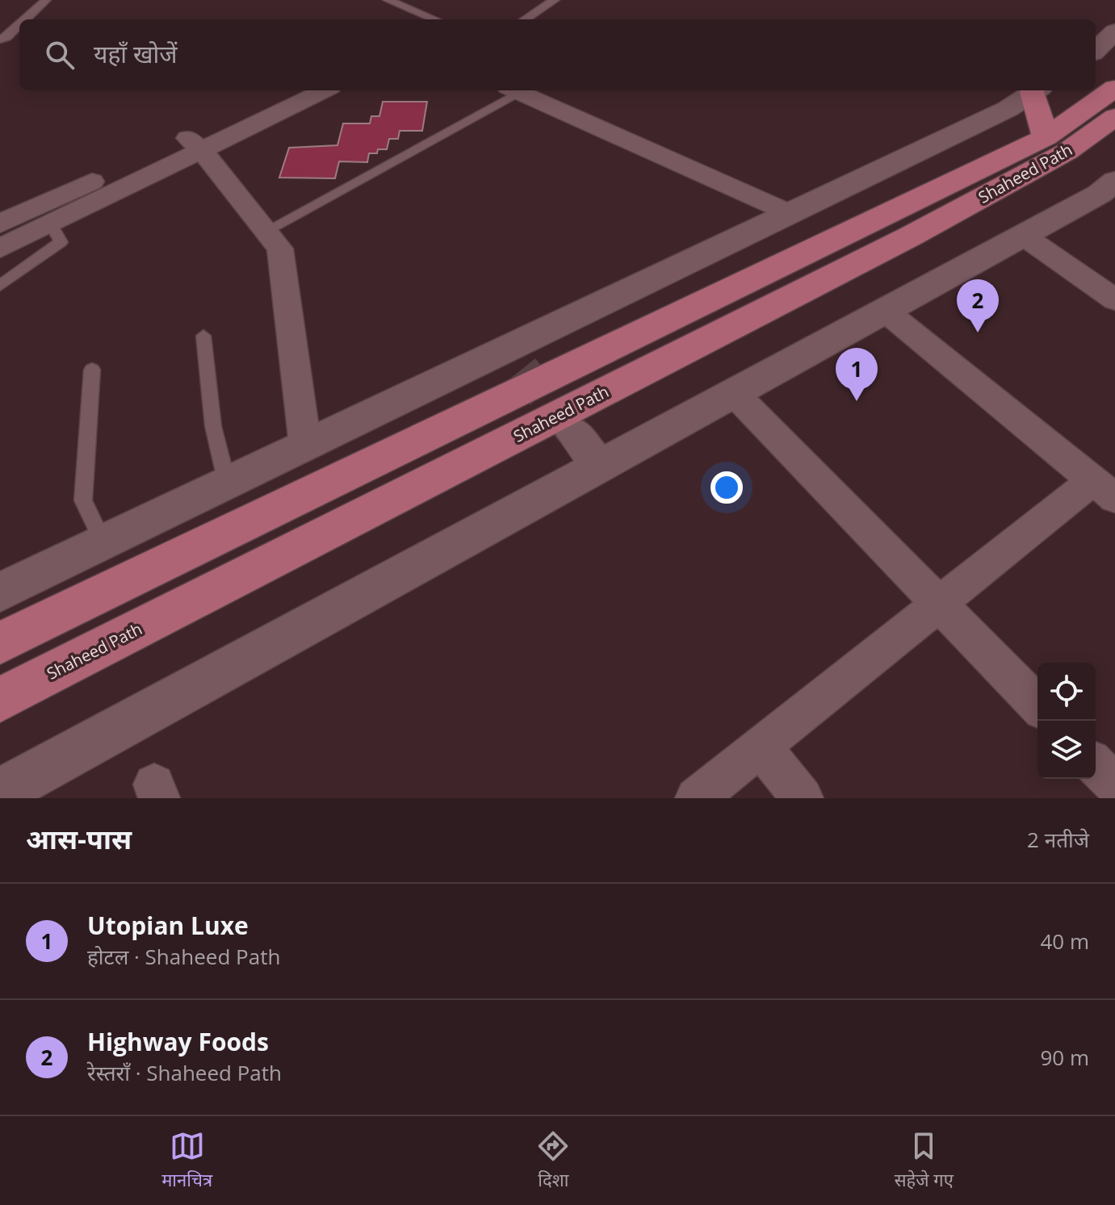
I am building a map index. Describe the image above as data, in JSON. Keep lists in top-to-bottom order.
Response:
{
  "streets": {
    "highway": ["Shaheed Path"]
  },
  "page": {
    "search": "यहाँ खोजें",
    "pins": ["2", "1"],
    "heading": ["आस-पास", "2 नतीजे"],
    "list": [
      {
        "mark": "1",
        "name": "Utopian Luxe",
        "note": "होटल · Shaheed Path",
        "value": "40 m"
      },
      {
        "mark": "2",
        "name": "Highway Foods",
        "note": "रेस्तराँ · Shaheed Path",
        "value": "90 m"
      }
    ],
    "nav": ["मानचित्र", "दिशा", "सहेजे गए"]
  }
}
